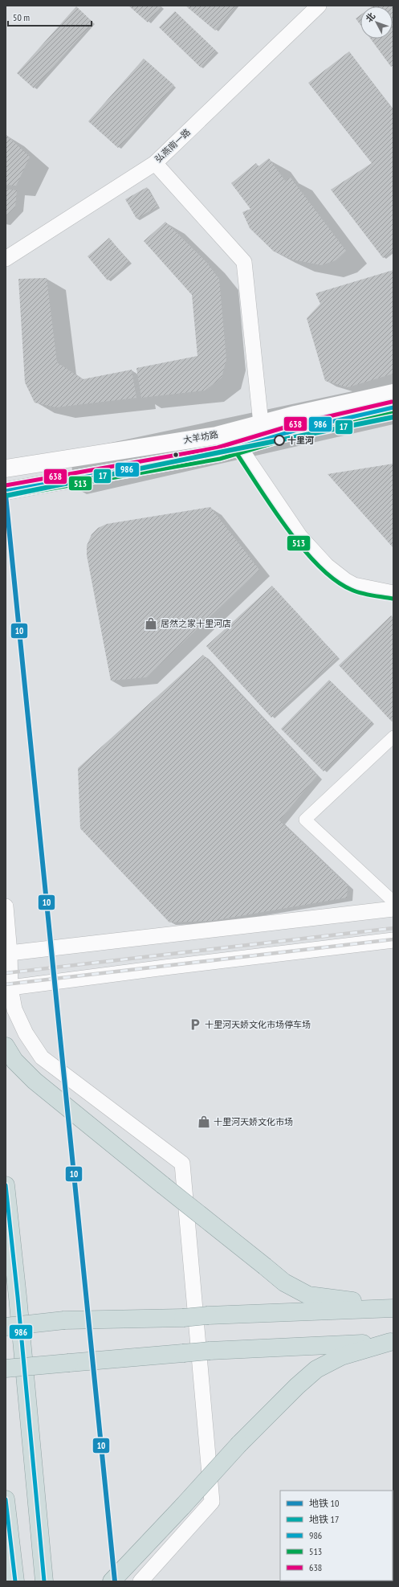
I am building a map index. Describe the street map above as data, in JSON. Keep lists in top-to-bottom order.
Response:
{
  "streets": {
    "main road": ["大羊坊路"],
    "street": ["弘燕南一路"]
  },
  "places": {
    "other": ["十里河"],
    "shop": ["居然之家十里河店", "十里河天娇文化市场"],
    "parking": ["十里河天娇文化市场停车场"]
  },
  "lines": [
    "transit line 638",
    "transit line 986",
    "transit line 513",
    "metro line 17",
    "metro line 10"
  ],
  "legend": [
    "地铁 10",
    "地铁 17",
    "986",
    "513",
    "638"
  ],
  "scale_bar": "50 m",
  "north": "top left"
}
